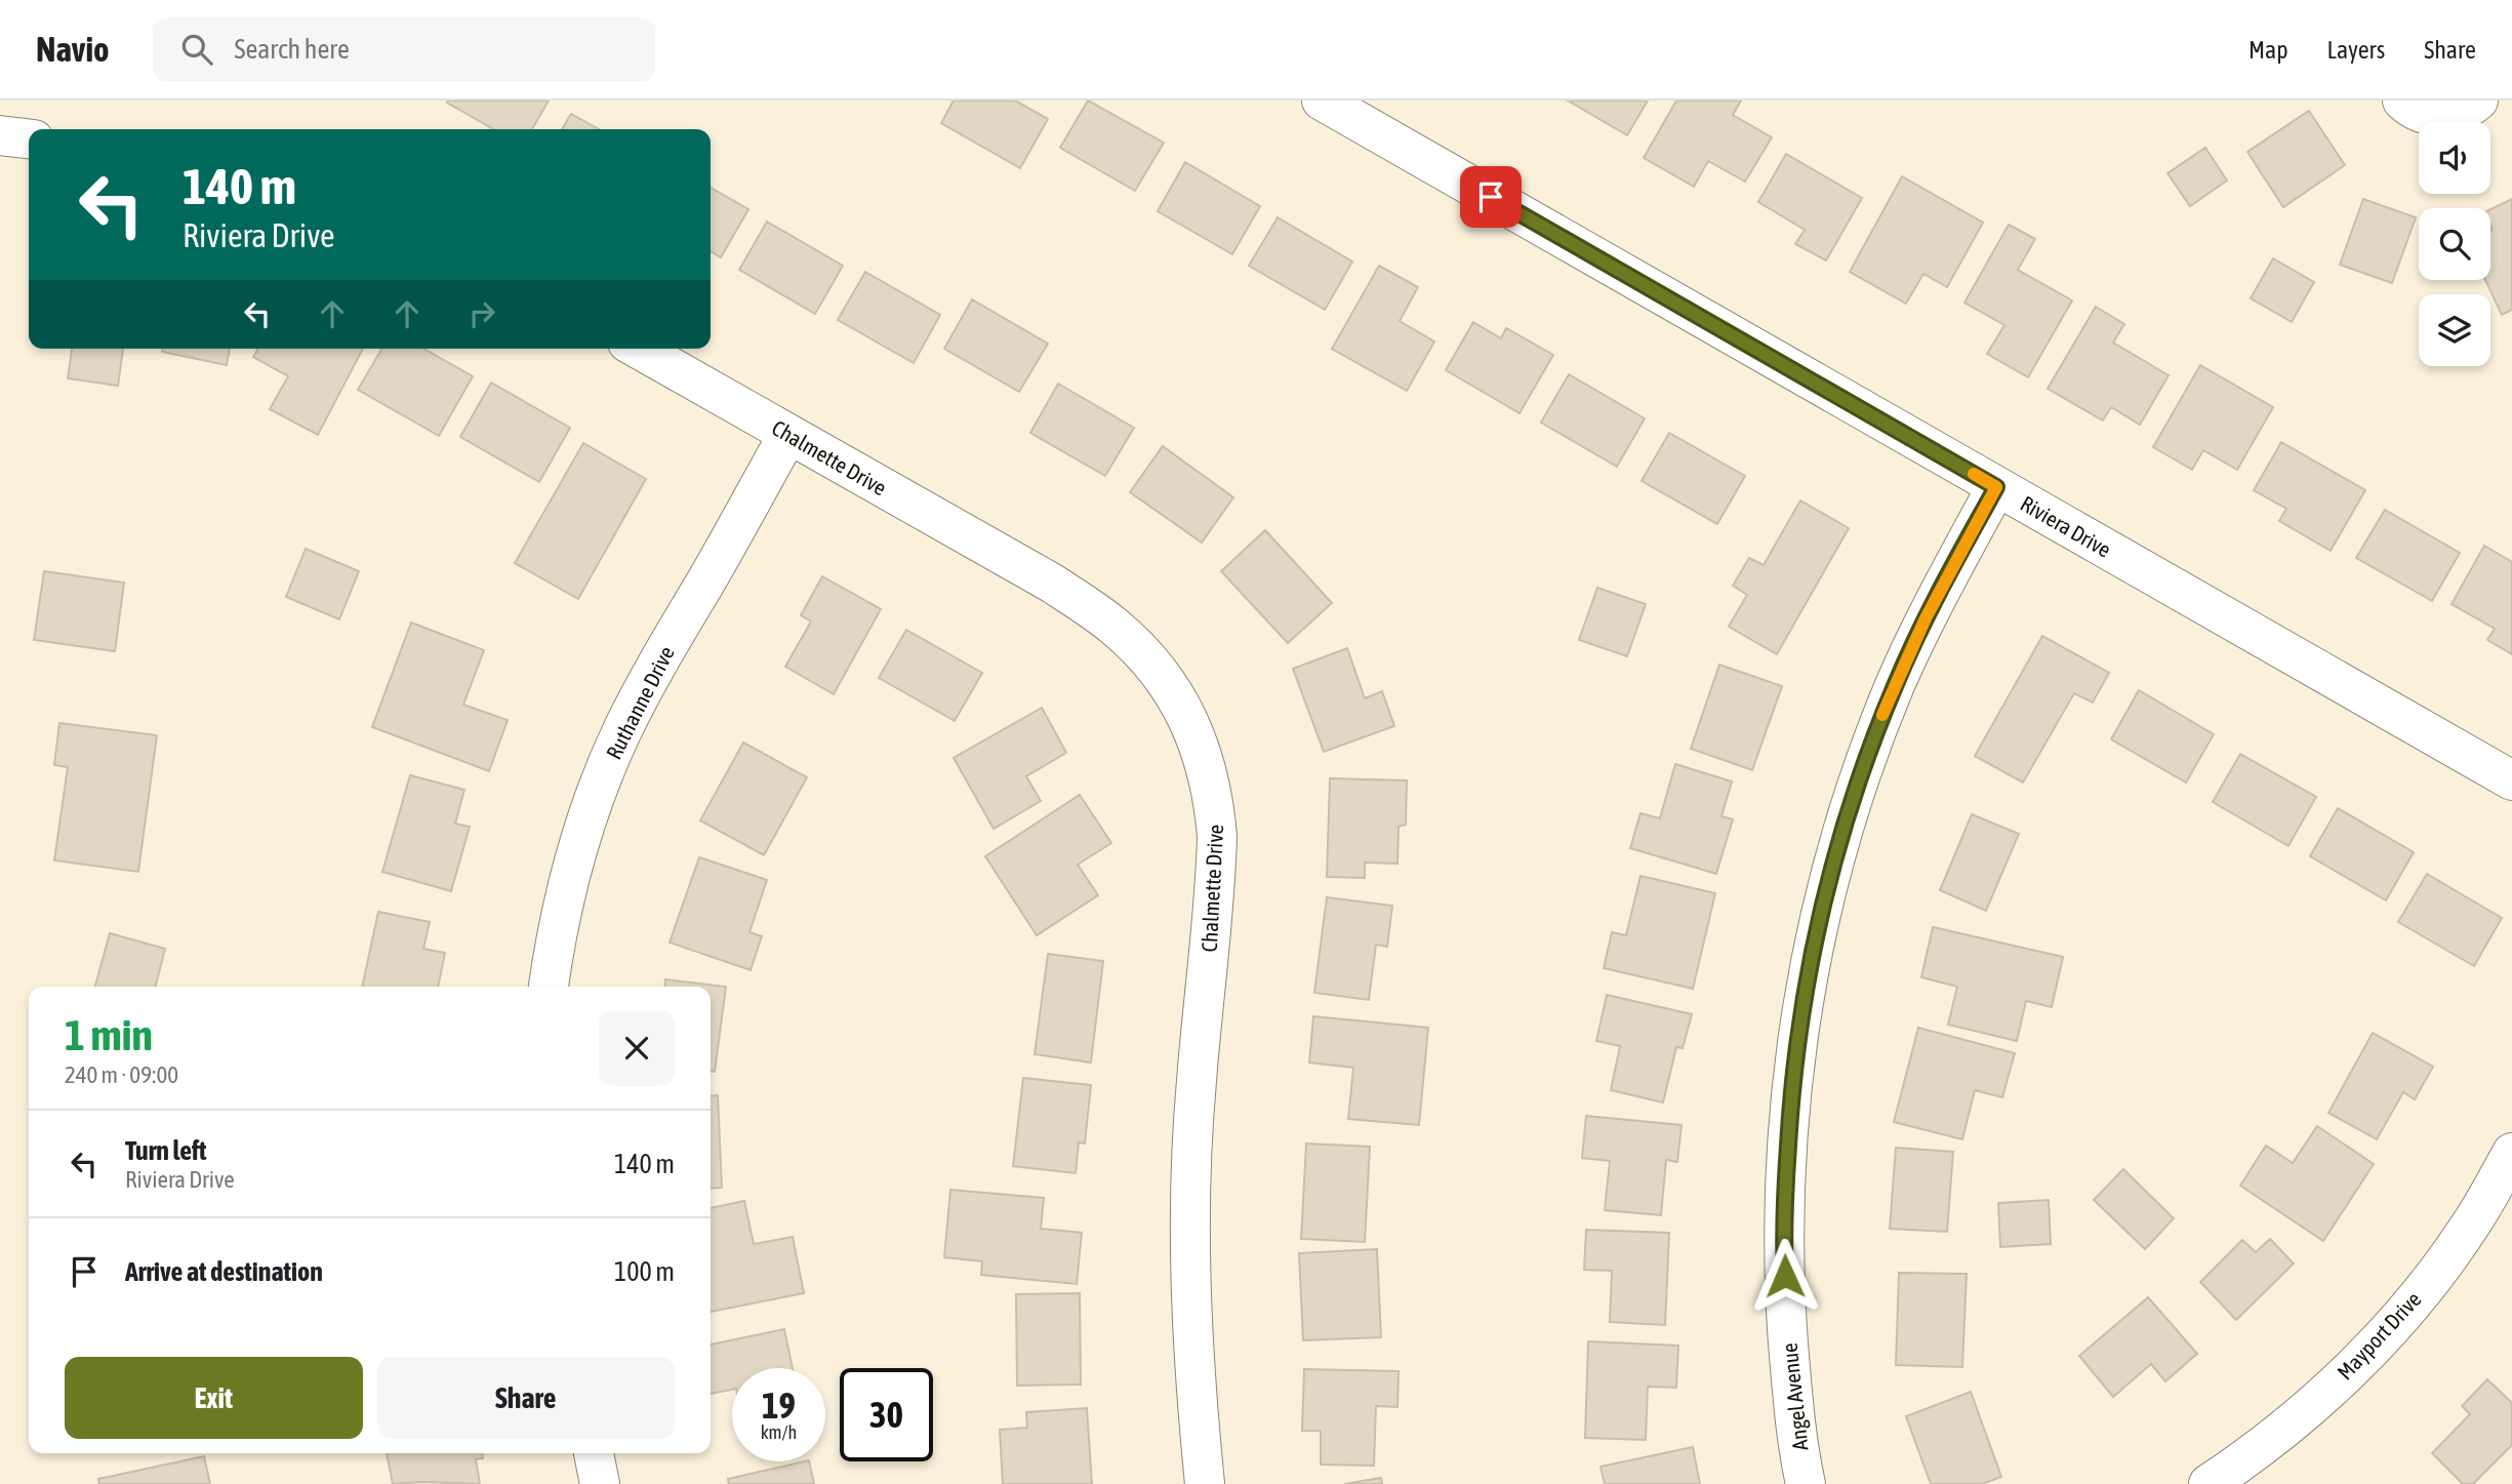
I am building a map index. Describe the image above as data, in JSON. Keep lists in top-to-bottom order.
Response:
{
  "streets": {
    "street": [
      "Chalmette Drive",
      "Riviera Drive",
      "Ruthanne Drive",
      "Mayport Drive",
      "Angel Avenue"
    ]
  },
  "crossings": [
    ["Chalmette Drive", "Ruthanne Drive"],
    ["Riviera Drive", "Angel Avenue"]
  ],
  "page": {
    "header": "Navio",
    "search": "Search here",
    "nav": ["Map", "Layers", "Share"],
    "turn": ["140 m", "Riviera Drive"],
    "heading": ["1 min", "240 m · 09:00"],
    "list": [
      {
        "name": "Turn left",
        "note": "Riviera Drive",
        "value": "140 m"
      },
      {
        "name": "Arrive at destination",
        "value": "100 m"
      }
    ],
    "buttons": ["Exit", "Share"],
    "speed": "19 km/h",
    "limit": "30"
  }
}
